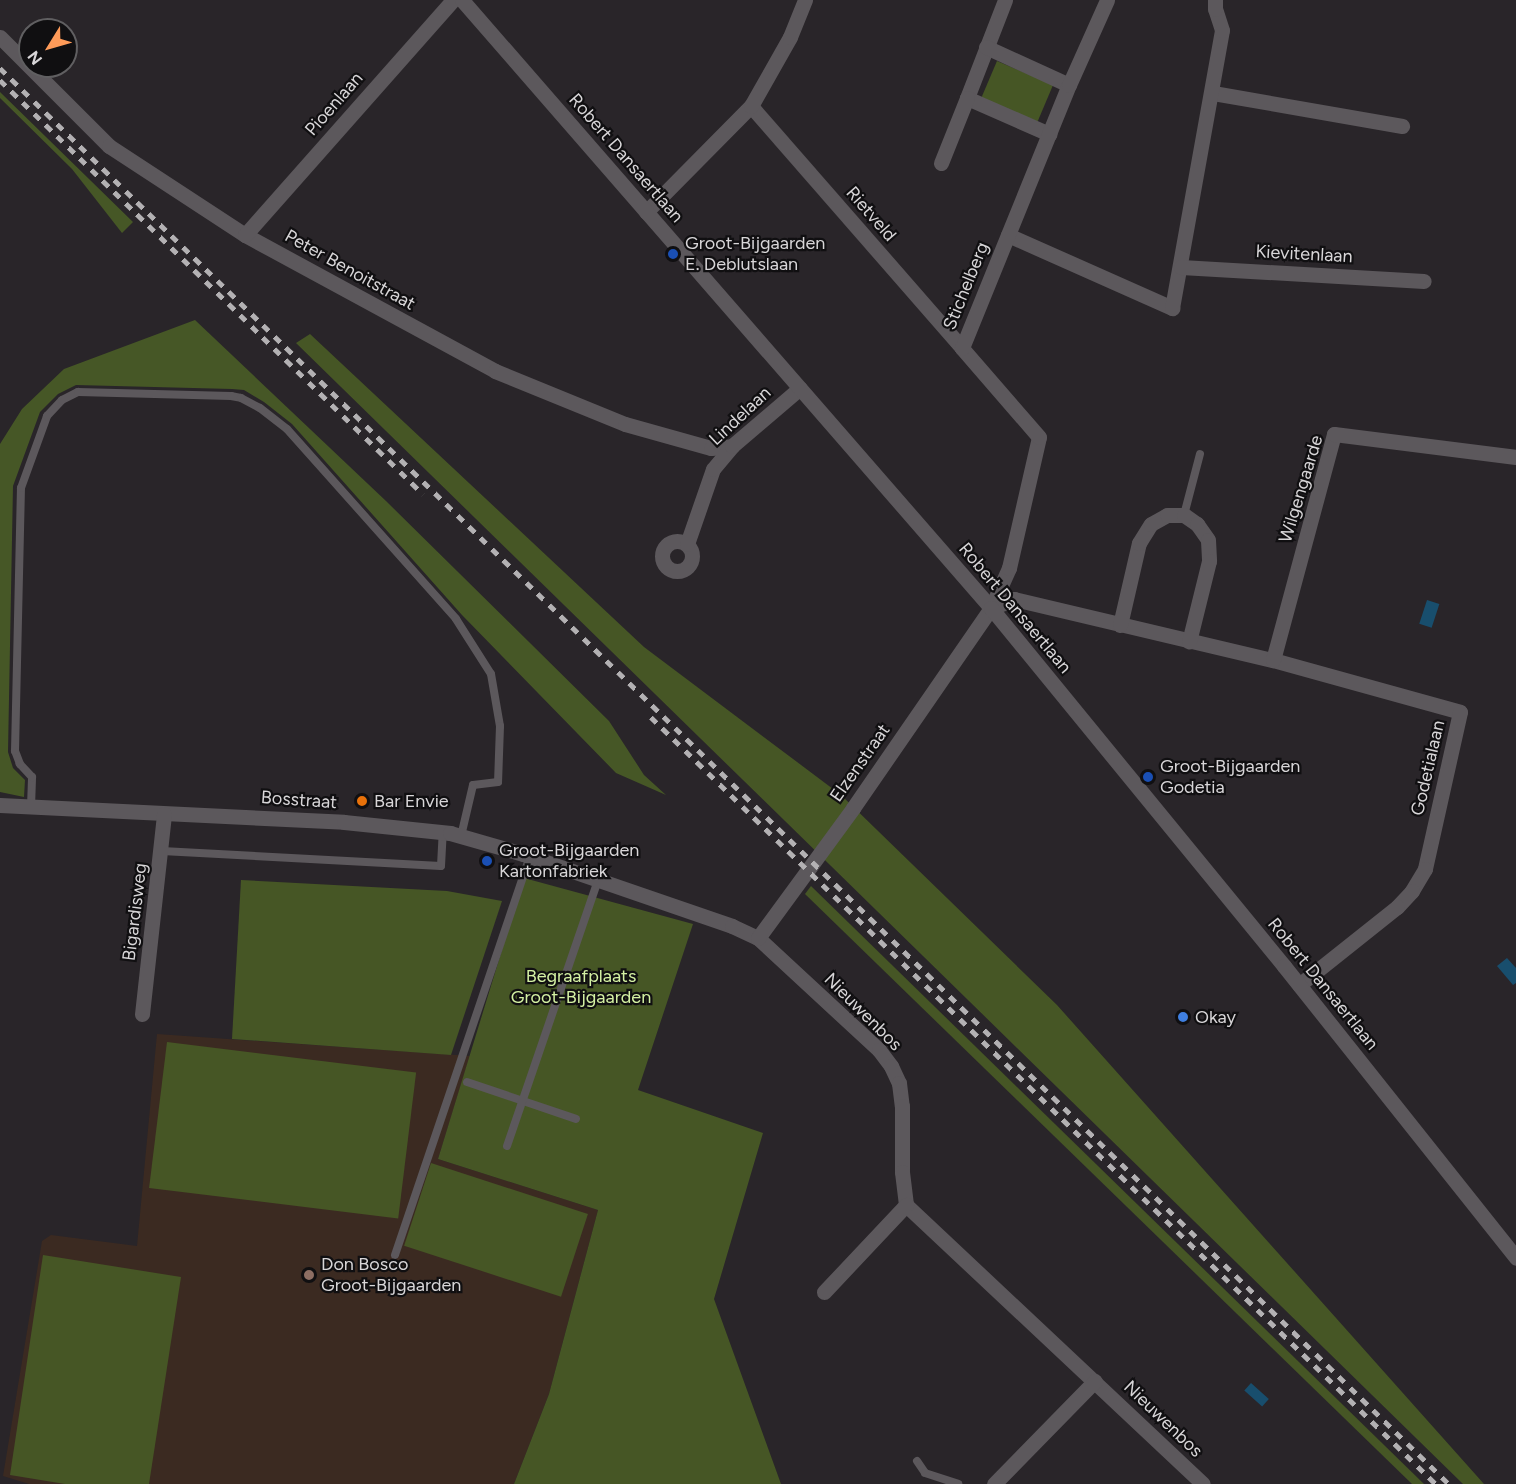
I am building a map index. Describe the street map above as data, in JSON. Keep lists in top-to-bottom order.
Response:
{
  "streets": {
    "street": [
      "Pioenlaan",
      "Robert Dansaertlaan",
      "Rietveld",
      "Kievitenlaan",
      "Peter Benoitstraat",
      "Stichelberg",
      "Lindelaan",
      "Wilgengaarde",
      "Elzenstraat",
      "Godetialaan",
      "Bosstraat",
      "Bigardisweg",
      "Nieuwenbos"
    ]
  },
  "crossings": [
    ["Pioenlaan", "Peter Benoitstraat"],
    ["Robert Dansaertlaan", "Stichelberg"],
    ["Robert Dansaertlaan", "Lindelaan"],
    ["Robert Dansaertlaan", "Elzenstraat"],
    ["Robert Dansaertlaan", "Godetialaan"],
    ["Rietveld", "Stichelberg"],
    ["Peter Benoitstraat", "Lindelaan"],
    ["Stichelberg", "Elzenstraat"],
    ["Stichelberg", "Godetialaan"],
    ["Wilgengaarde", "Godetialaan"],
    ["Elzenstraat", "Godetialaan"],
    ["Elzenstraat", "Bosstraat"],
    ["Elzenstraat", "Nieuwenbos"],
    ["Bosstraat", "Bigardisweg"],
    ["Bosstraat", "Nieuwenbos"]
  ],
  "parks": ["Begraafplaats Groot-Bijgaarden"],
  "places": [
    "Groot-Bijgaarden E. Deblutslaan",
    "Groot-Bijgaarden Godetia",
    "Bar Envie",
    "Groot-Bijgaarden Kartonfabriek",
    "Okay",
    "Don Bosco Groot-Bijgaarden"
  ],
  "north": "bottom left"
}
